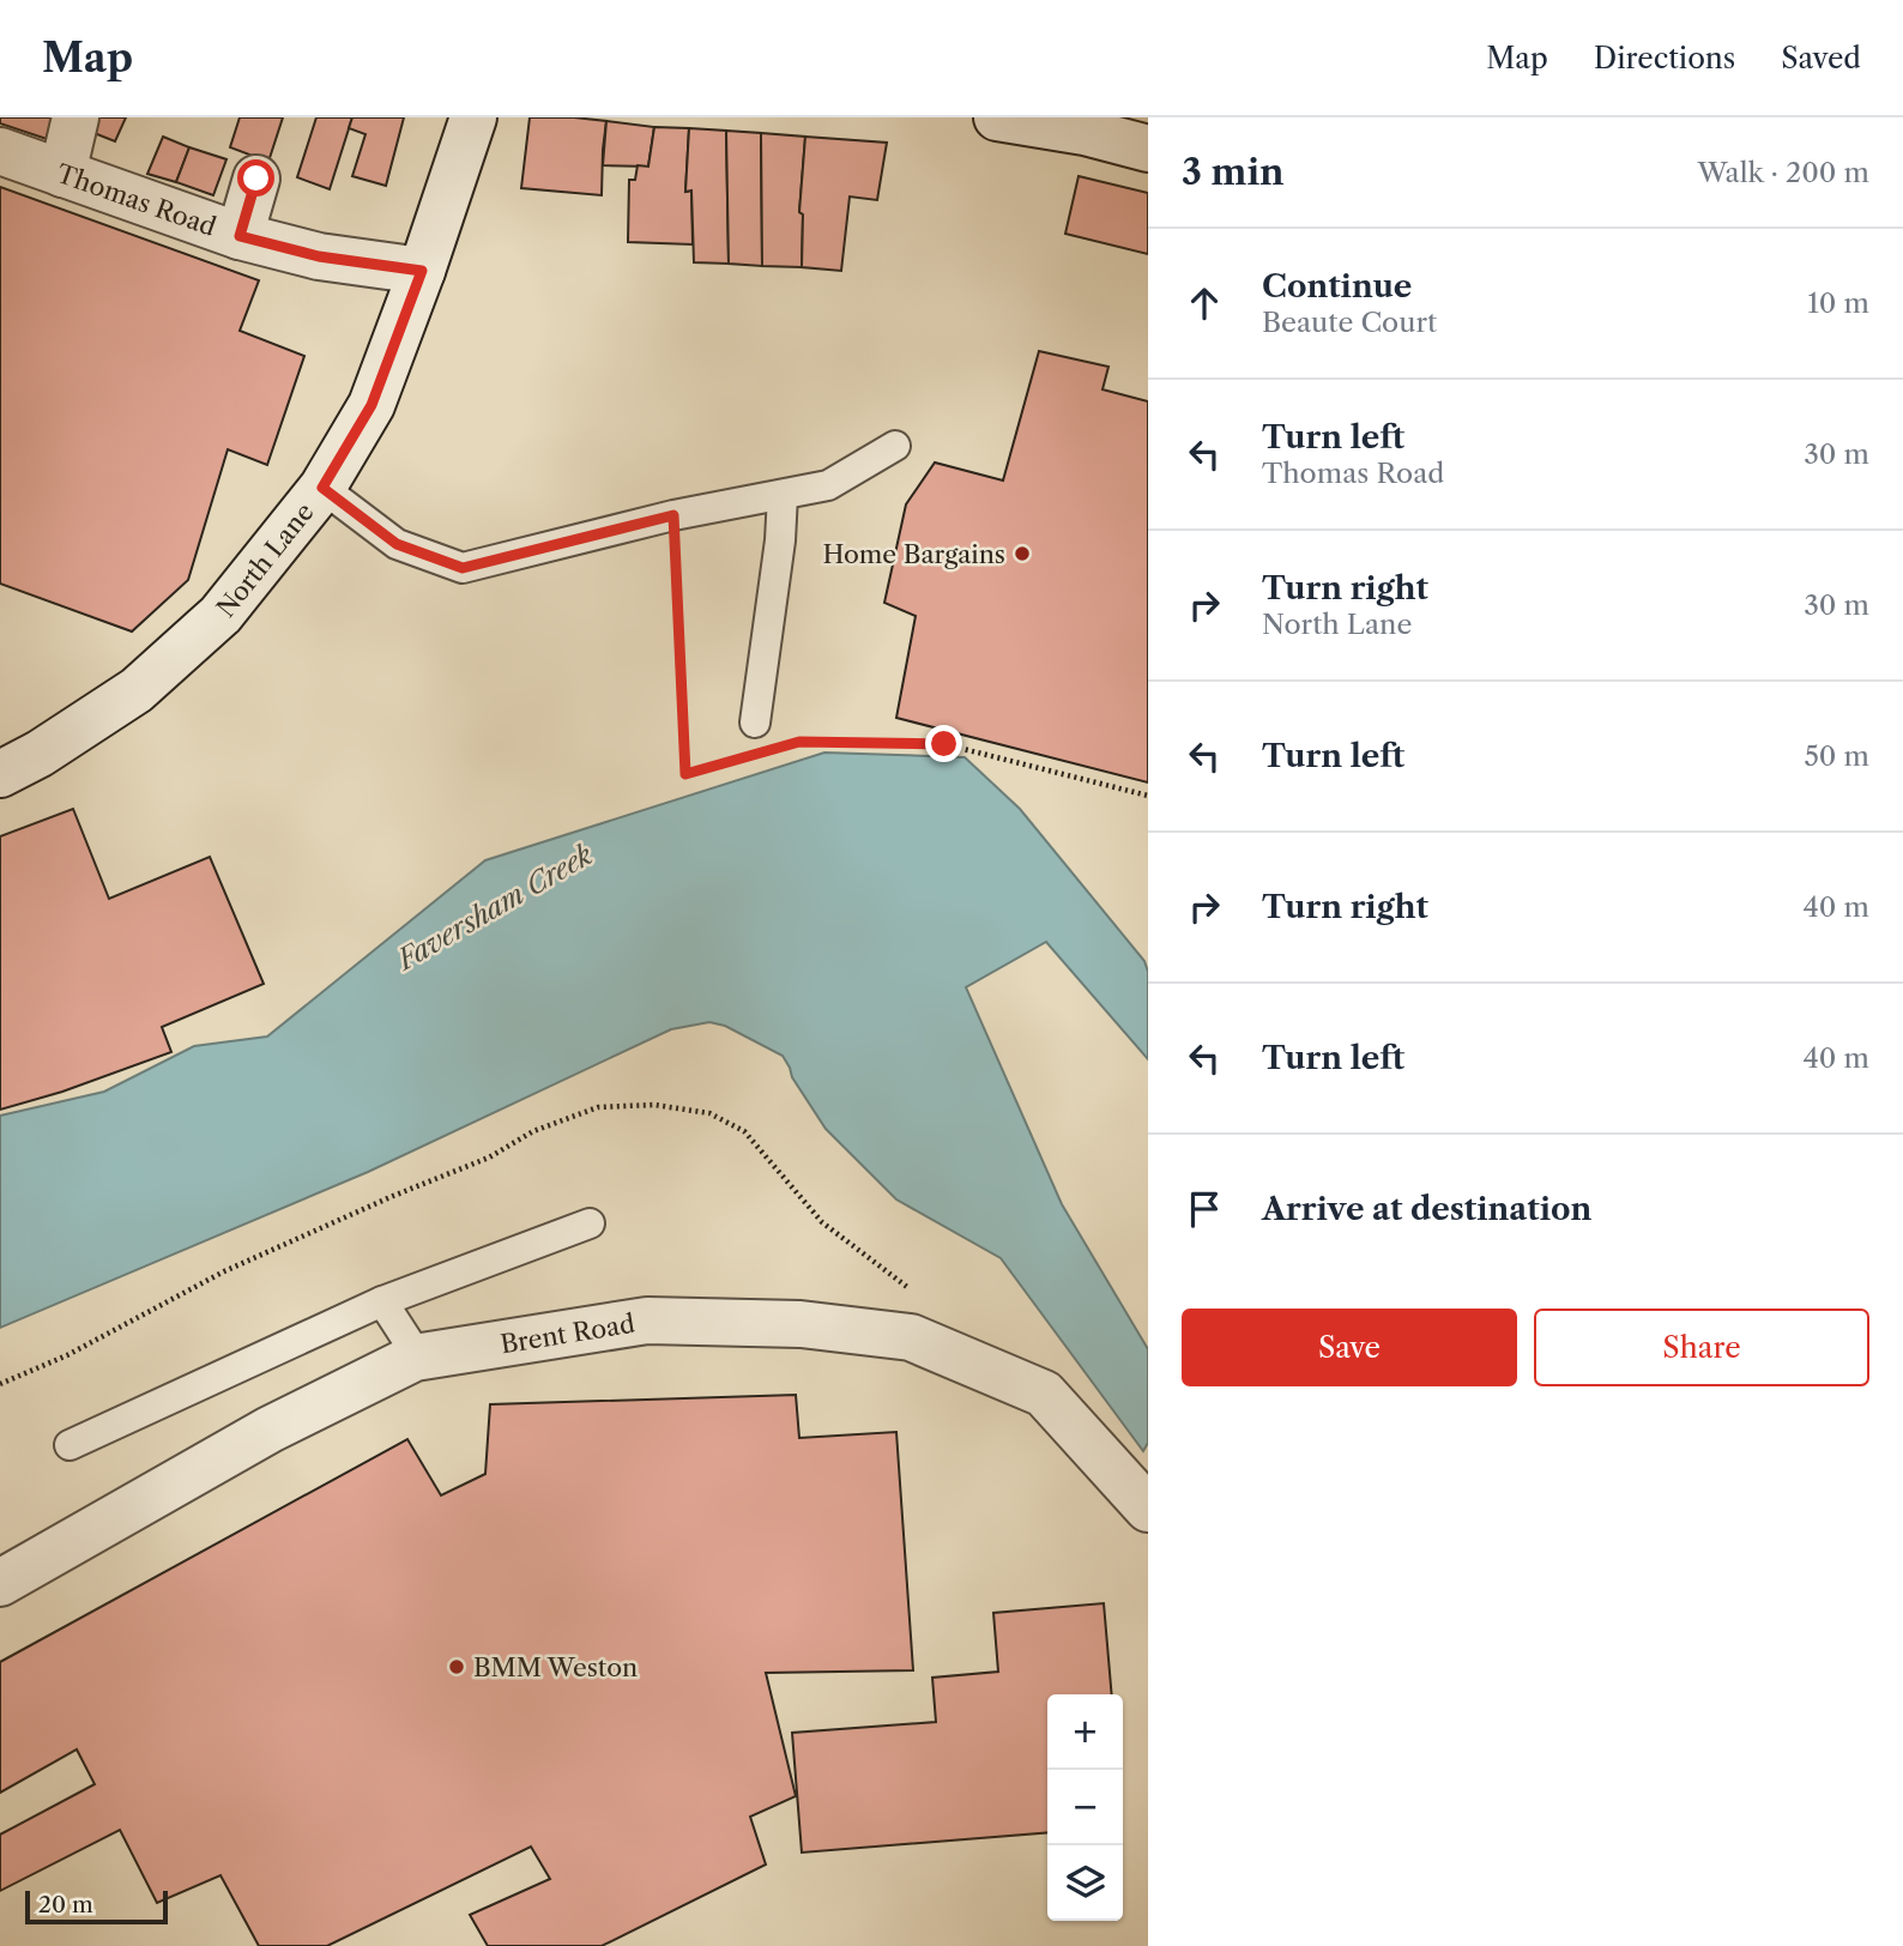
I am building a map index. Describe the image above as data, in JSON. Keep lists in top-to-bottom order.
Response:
{
  "streets": {
    "street": ["Thomas Road", "North Lane", "Brent Road"]
  },
  "crossings": [
    ["Thomas Road", "North Lane"]
  ],
  "water": ["Faversham Creek"],
  "places": ["Home Bargains", "BMM Weston"],
  "scale_bar": "20 m",
  "page": {
    "header": "Map",
    "nav": ["Map", "Directions", "Saved"],
    "heading": ["3 min", "Walk · 200 m"],
    "list": [
      ["Continue", "Beaute Court", "10 m"],
      ["Turn left", "Thomas Road", "30 m"],
      ["Turn right", "North Lane", "30 m"],
      ["Turn left", "50 m"],
      ["Turn right", "40 m"],
      ["Turn left", "40 m"],
      "Arrive at destination"
    ],
    "buttons": ["Save", "Share"],
    "map_buttons": ["+", "−"],
    "scale": "20 m"
  }
}
